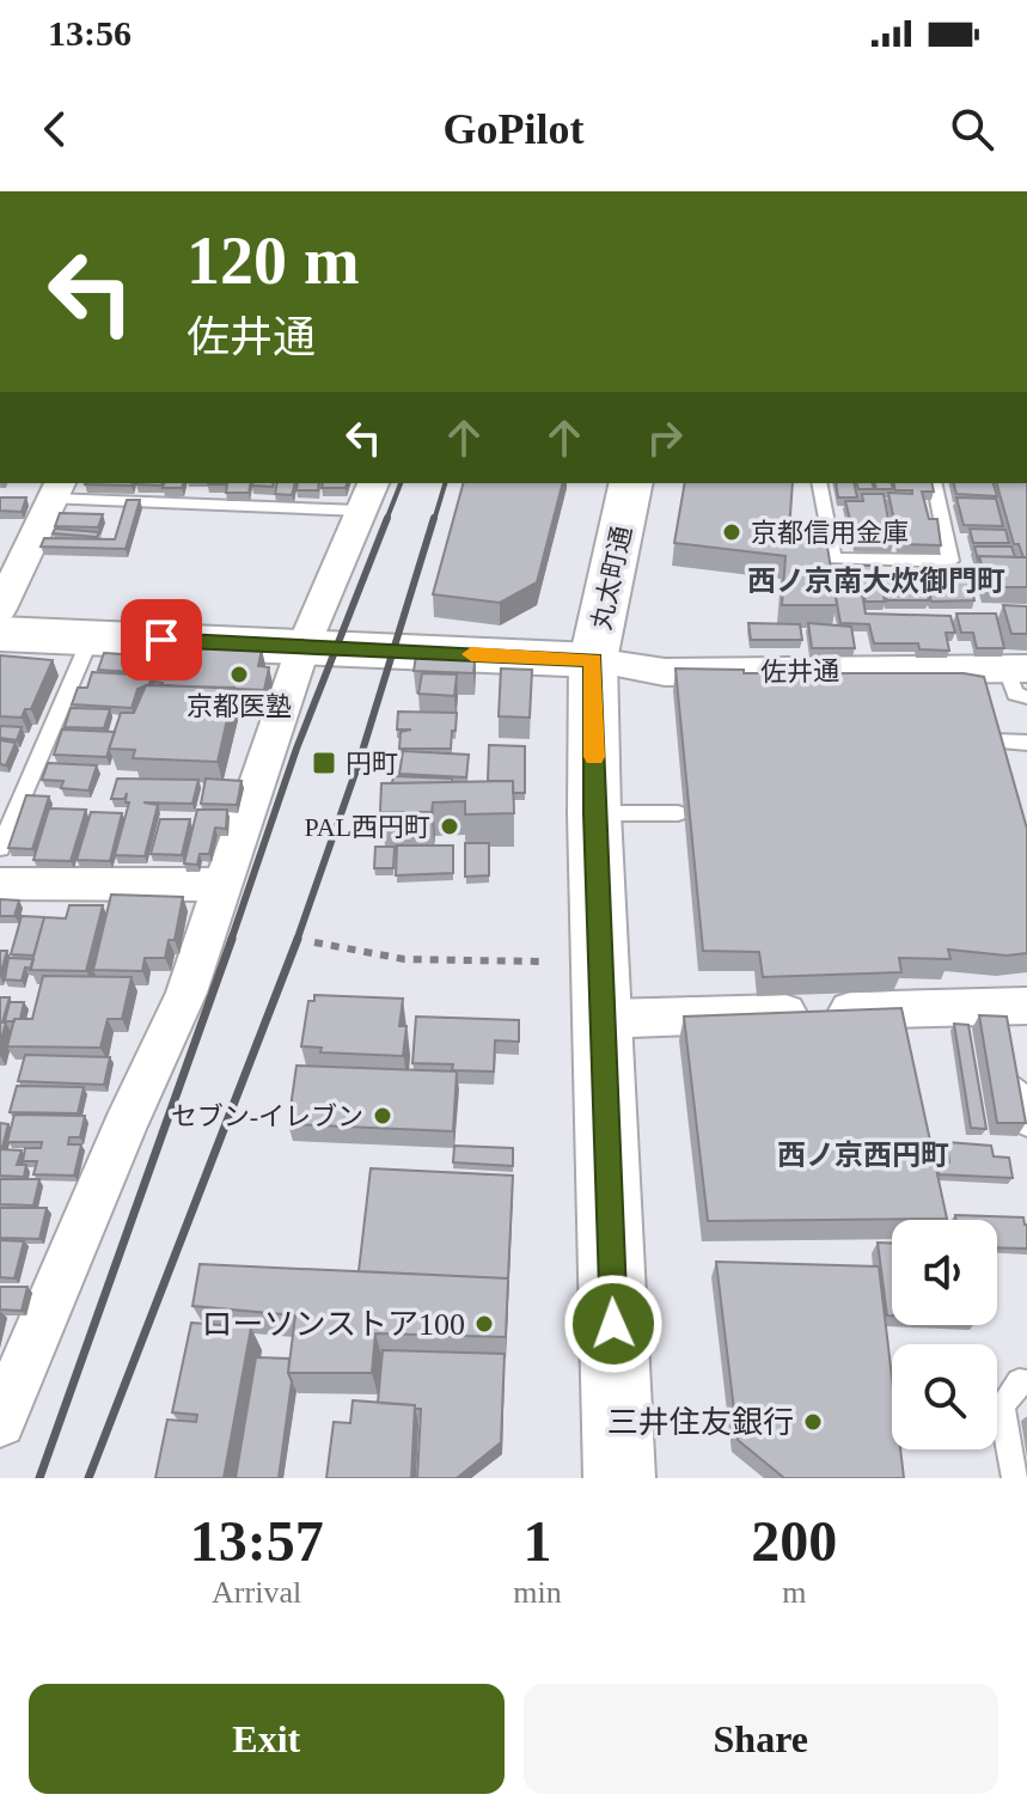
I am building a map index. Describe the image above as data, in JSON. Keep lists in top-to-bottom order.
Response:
{
  "streets": {
    "main road": ["丸太町通", "佐井通"]
  },
  "crossings": [
    ["丸太町通", "佐井通"]
  ],
  "districts": ["西ノ京南大炊御門町", "西ノ京西円町"],
  "places": {
    "other": [
      "京都信用金庫",
      "京都医塾",
      "PAL西円町",
      "セブン-イレブン",
      "ローソンストア100",
      "三井住友銀行"
    ],
    "transit": ["円町"]
  },
  "page": {
    "status": "13:56",
    "header": "GoPilot",
    "turn": ["120 m", "佐井通"],
    "eta": [
      "13:57",
      "Arrival",
      "1",
      "min",
      "200",
      "m"
    ],
    "buttons": ["Exit", "Share"]
  }
}
